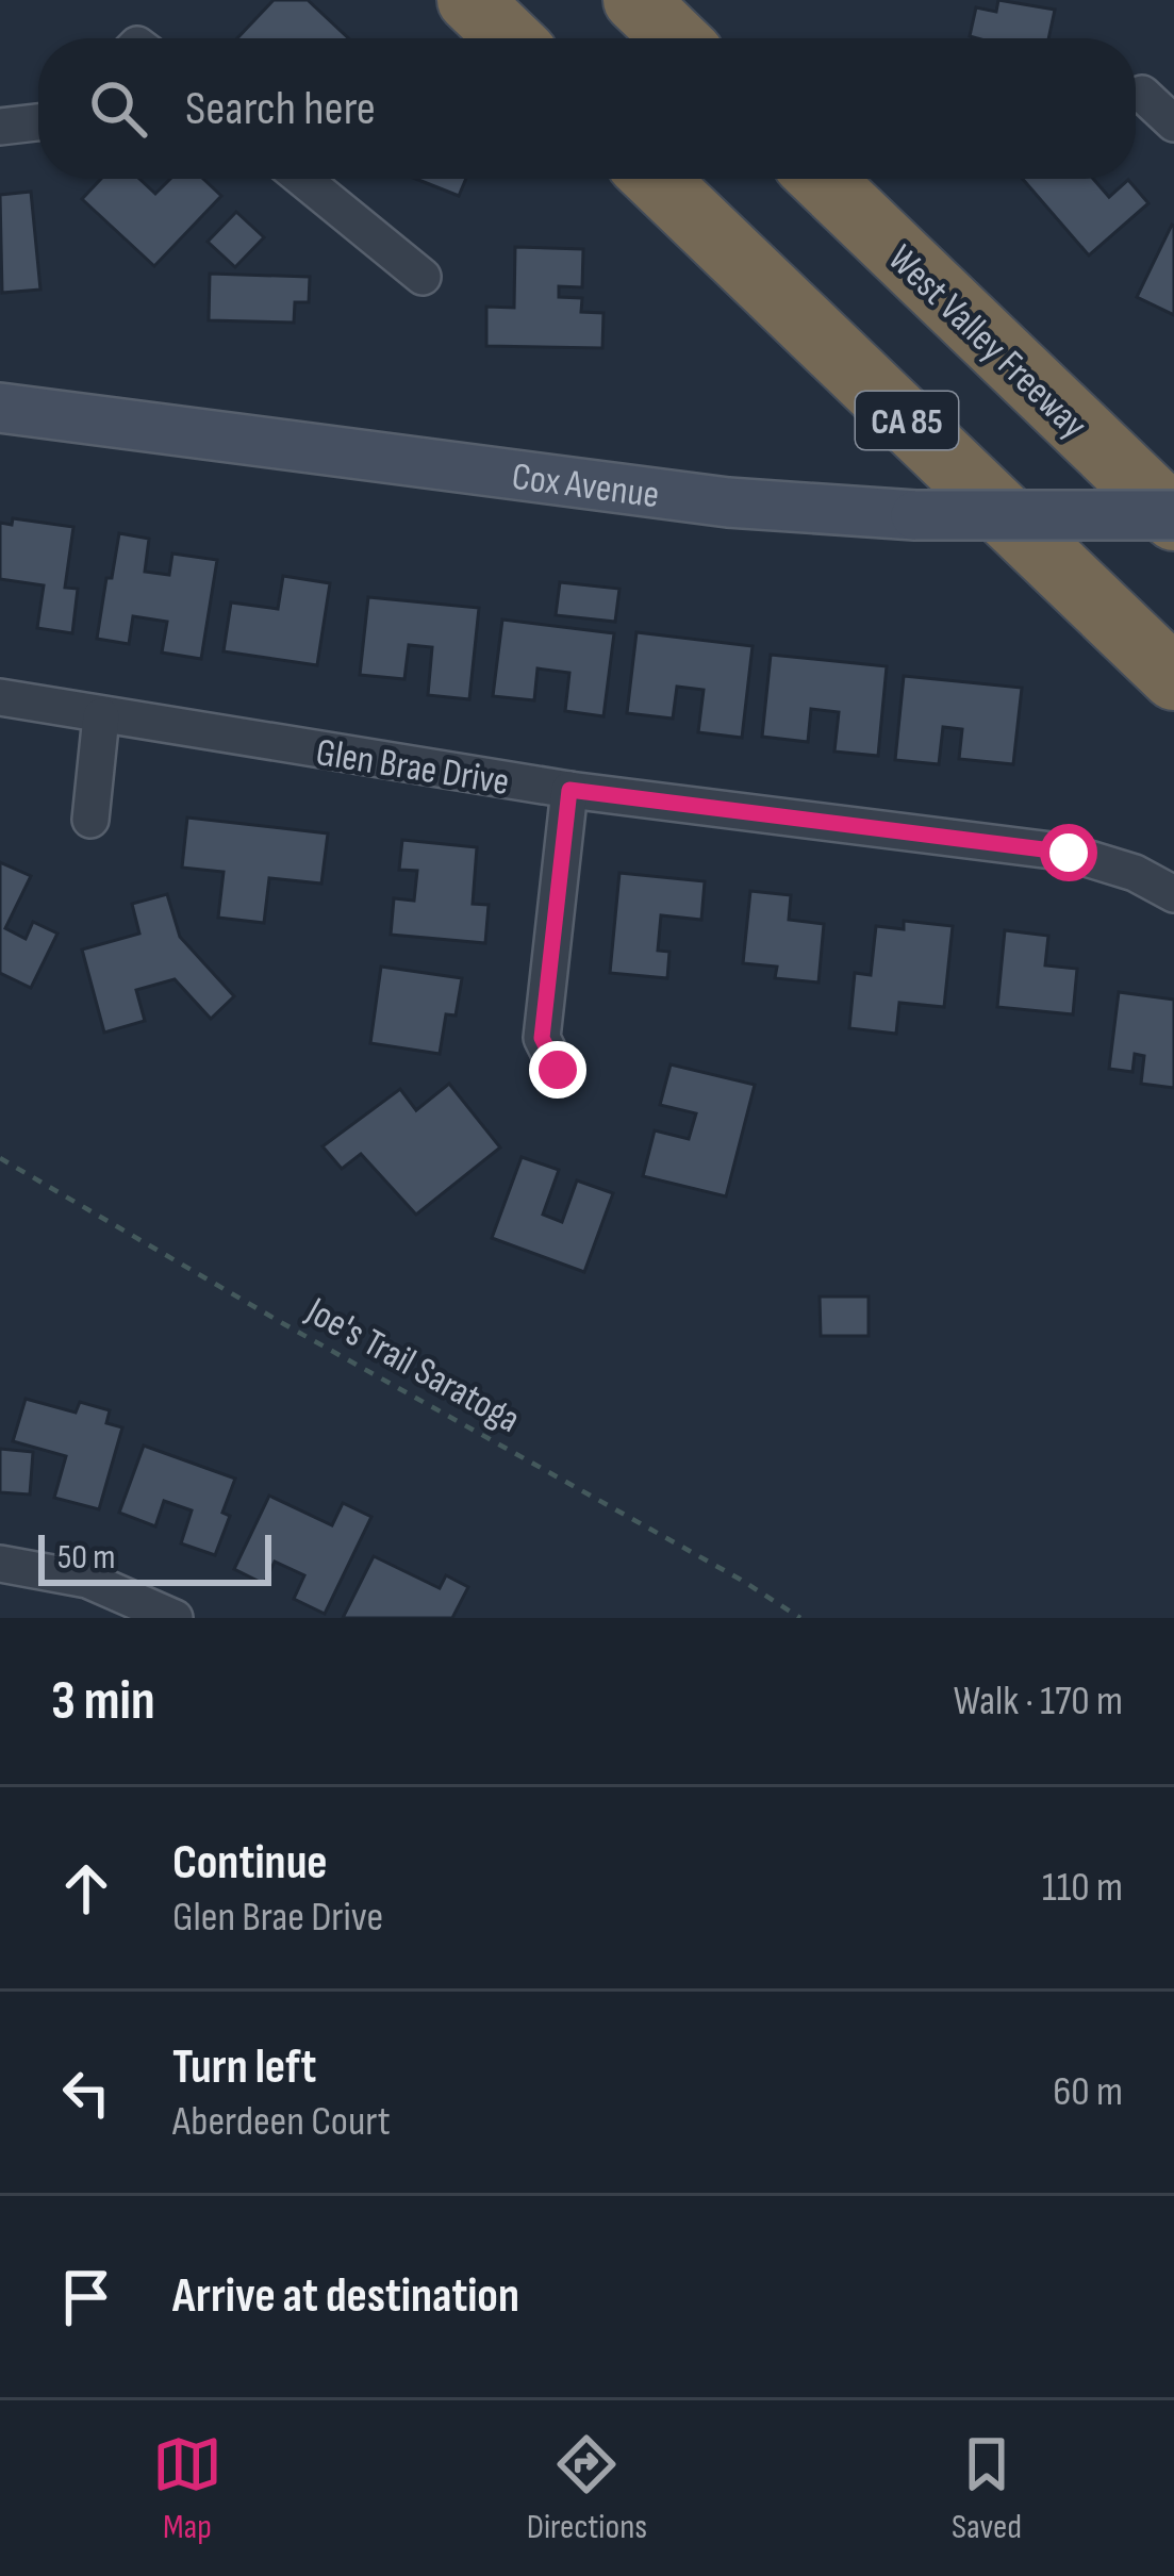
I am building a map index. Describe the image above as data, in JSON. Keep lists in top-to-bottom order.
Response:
{
  "streets": {
    "highway": ["West Valley Freeway", "CA 85"],
    "main road": ["Cox Avenue"],
    "street": ["Glen Brae Drive"],
    "path": ["Joe's Trail Saratoga"]
  },
  "crossings": [
    ["West Valley Freeway", "Cox Avenue"]
  ],
  "scale_bar": "50 m",
  "page": {
    "search": "Search here",
    "scale": "50 m",
    "heading": ["3 min", "Walk · 170 m"],
    "list": [
      ["Continue", "Glen Brae Drive", "110 m"],
      ["Turn left", "Aberdeen Court", "60 m"],
      "Arrive at destination"
    ],
    "nav": ["Map", "Directions", "Saved"]
  }
}
